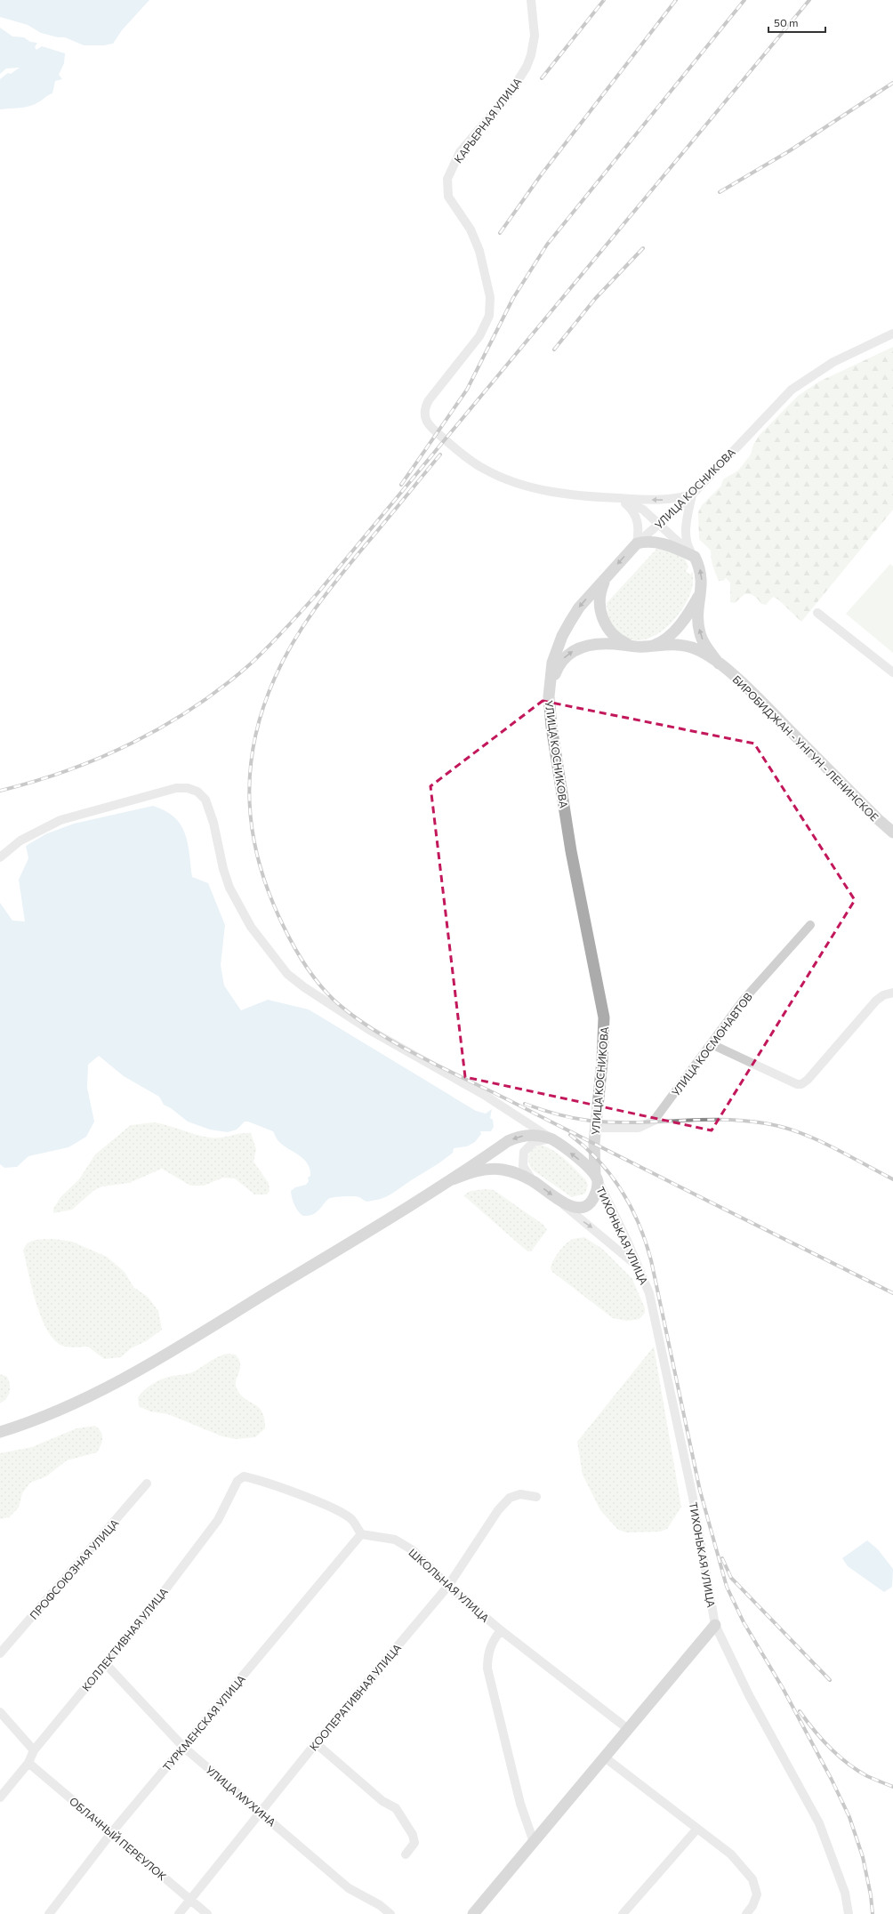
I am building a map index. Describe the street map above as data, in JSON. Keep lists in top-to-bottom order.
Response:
{
  "streets": {
    "main road": ["УЛИЦА КОСНИКОВА", "БИРОБИДЖАН - УНГУН - ЛЕНИНСКОЕ"],
    "street": [
      "КАРЬЕРНАЯ УЛИЦА",
      "УЛИЦА КОСМОНАВТОВ",
      "ТИХОНЬКАЯ УЛИЦА",
      "ПРОФСОЮЗНАЯ УЛИЦА",
      "ШКОЛЬНАЯ УЛИЦА",
      "КОЛЛЕКТИВНАЯ УЛИЦА",
      "КООПЕРАТИВНАЯ УЛИЦА",
      "ТУРКМЕНСКАЯ УЛИЦА",
      "УЛИЦА МУХИНА",
      "ОБЛАЧНЫЙ ПЕРЕУЛОК"
    ]
  },
  "crossings": [
    ["КАРЬЕРНАЯ УЛИЦА", "УЛИЦА КОСНИКОВА"],
    ["УЛИЦА КОСНИКОВА", "УЛИЦА КОСМОНАВТОВ"],
    ["УЛИЦА КОСНИКОВА", "ТИХОНЬКАЯ УЛИЦА"],
    ["ШКОЛЬНАЯ УЛИЦА", "КОЛЛЕКТИВНАЯ УЛИЦА"],
    ["ШКОЛЬНАЯ УЛИЦА", "КООПЕРАТИВНАЯ УЛИЦА"],
    ["ШКОЛЬНАЯ УЛИЦА", "ТУРКМЕНСКАЯ УЛИЦА"],
    ["КОЛЛЕКТИВНАЯ УЛИЦА", "ТУРКМЕНСКАЯ УЛИЦА"],
    ["КОЛЛЕКТИВНАЯ УЛИЦА", "УЛИЦА МУХИНА"],
    ["КОЛЛЕКТИВНАЯ УЛИЦА", "ОБЛАЧНЫЙ ПЕРЕУЛОК"],
    ["КООПЕРАТИВНАЯ УЛИЦА", "УЛИЦА МУХИНА"],
    ["КООПЕРАТИВНАЯ УЛИЦА", "ОБЛАЧНЫЙ ПЕРЕУЛОК"],
    ["ТУРКМЕНСКАЯ УЛИЦА", "УЛИЦА МУХИНА"],
    ["ТУРКМЕНСКАЯ УЛИЦА", "ОБЛАЧНЫЙ ПЕРЕУЛОК"]
  ],
  "scale_bar": "50 m"
}
